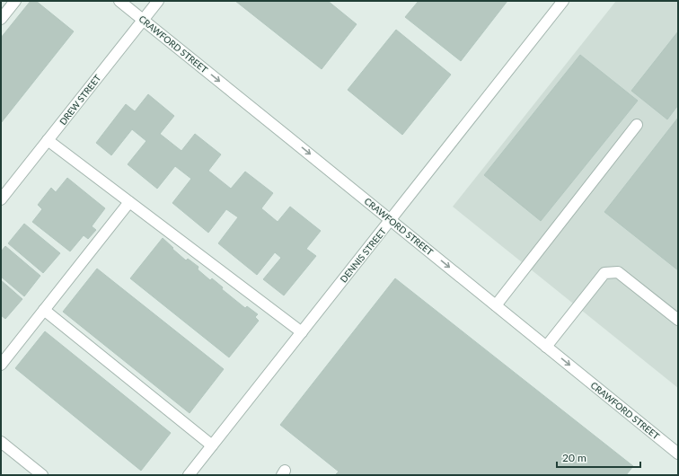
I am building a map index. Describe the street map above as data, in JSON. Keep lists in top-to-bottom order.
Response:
{
  "streets": {
    "street": ["CRAWFORD STREET", "DREW STREET", "DENNIS STREET"]
  },
  "crossings": [
    ["CRAWFORD STREET", "DREW STREET"],
    ["CRAWFORD STREET", "DENNIS STREET"]
  ],
  "one_way": ["CRAWFORD STREET"],
  "scale_bar": "20 m"
}
